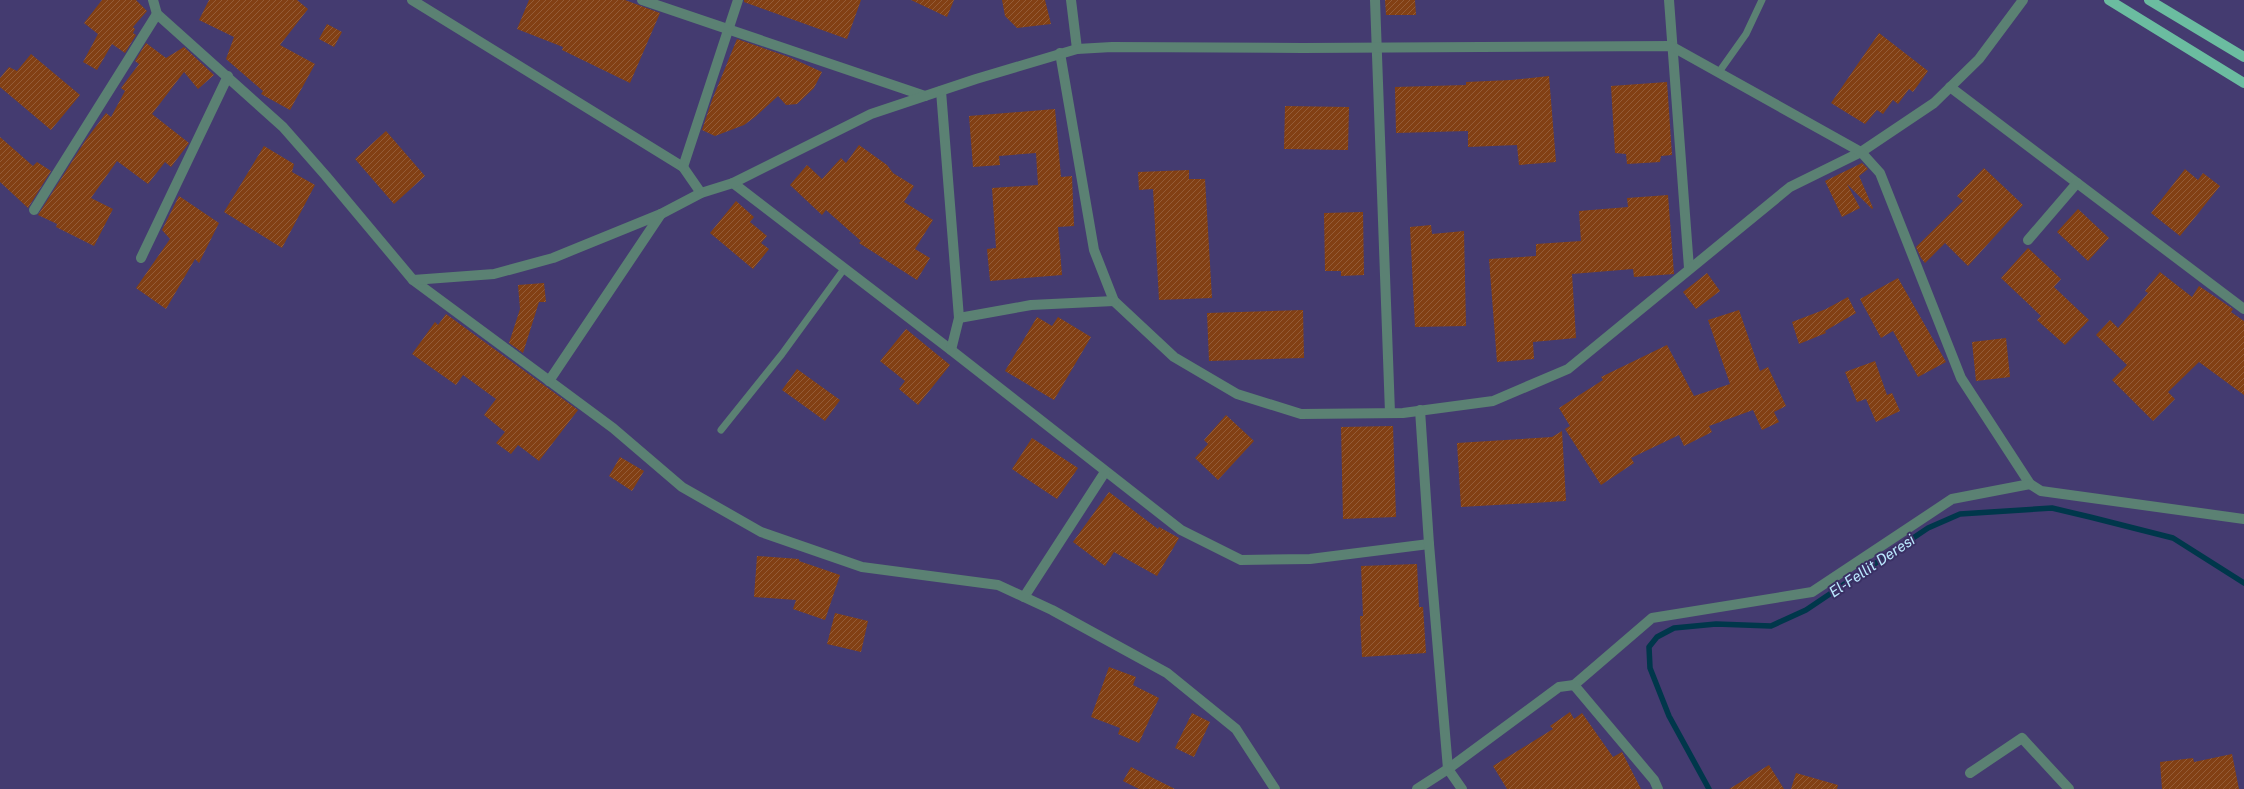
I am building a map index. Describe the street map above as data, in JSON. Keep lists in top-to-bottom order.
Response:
{
  "water": ["El-Fellit Deresi"]
}
